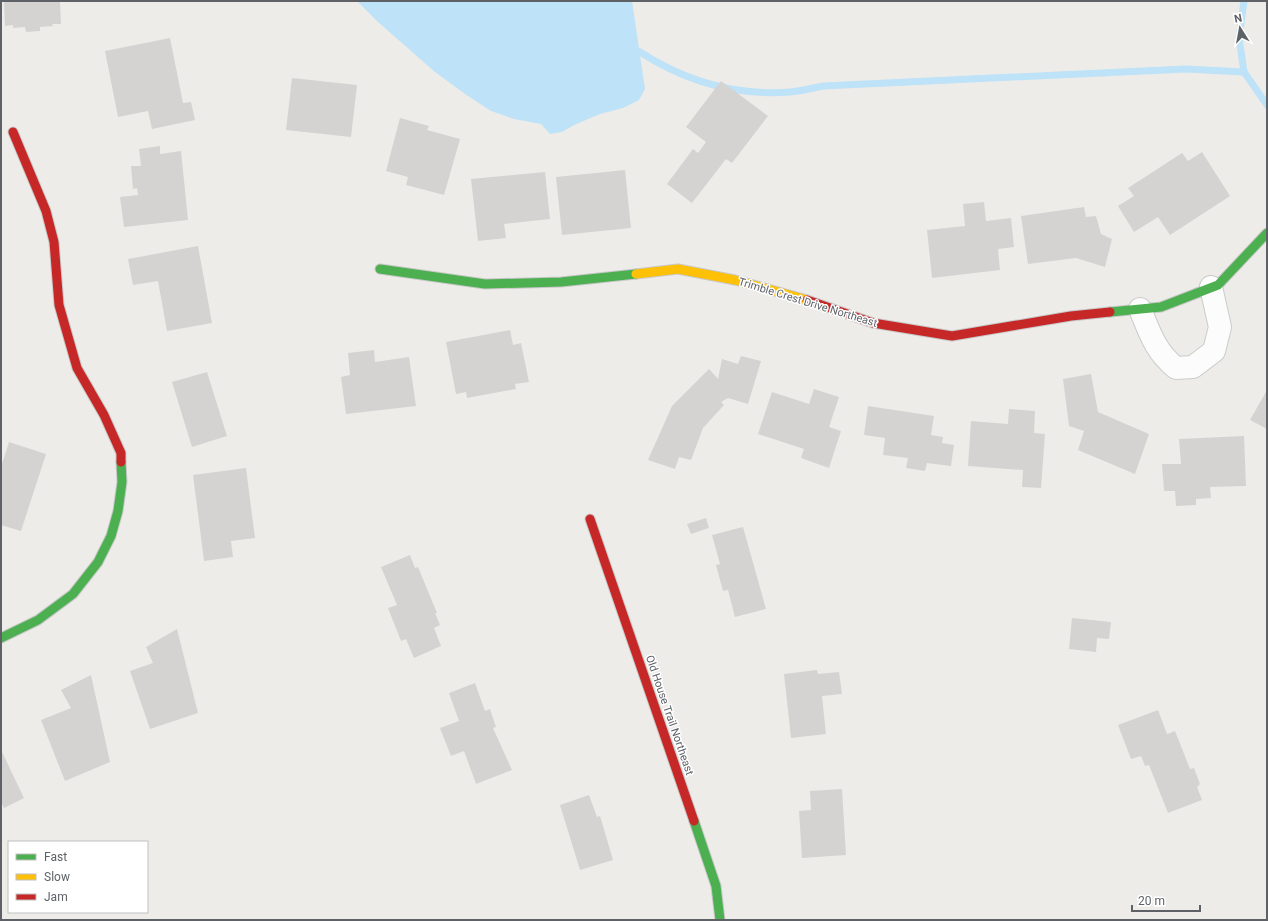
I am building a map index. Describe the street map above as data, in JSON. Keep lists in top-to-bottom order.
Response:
{
  "streets": {
    "street": ["Trimble Crest Drive Northeast", "Old House Trail Northeast"]
  },
  "legend": ["Fast", "Slow", "Jam"],
  "scale_bar": "20 m",
  "north": "top"
}
